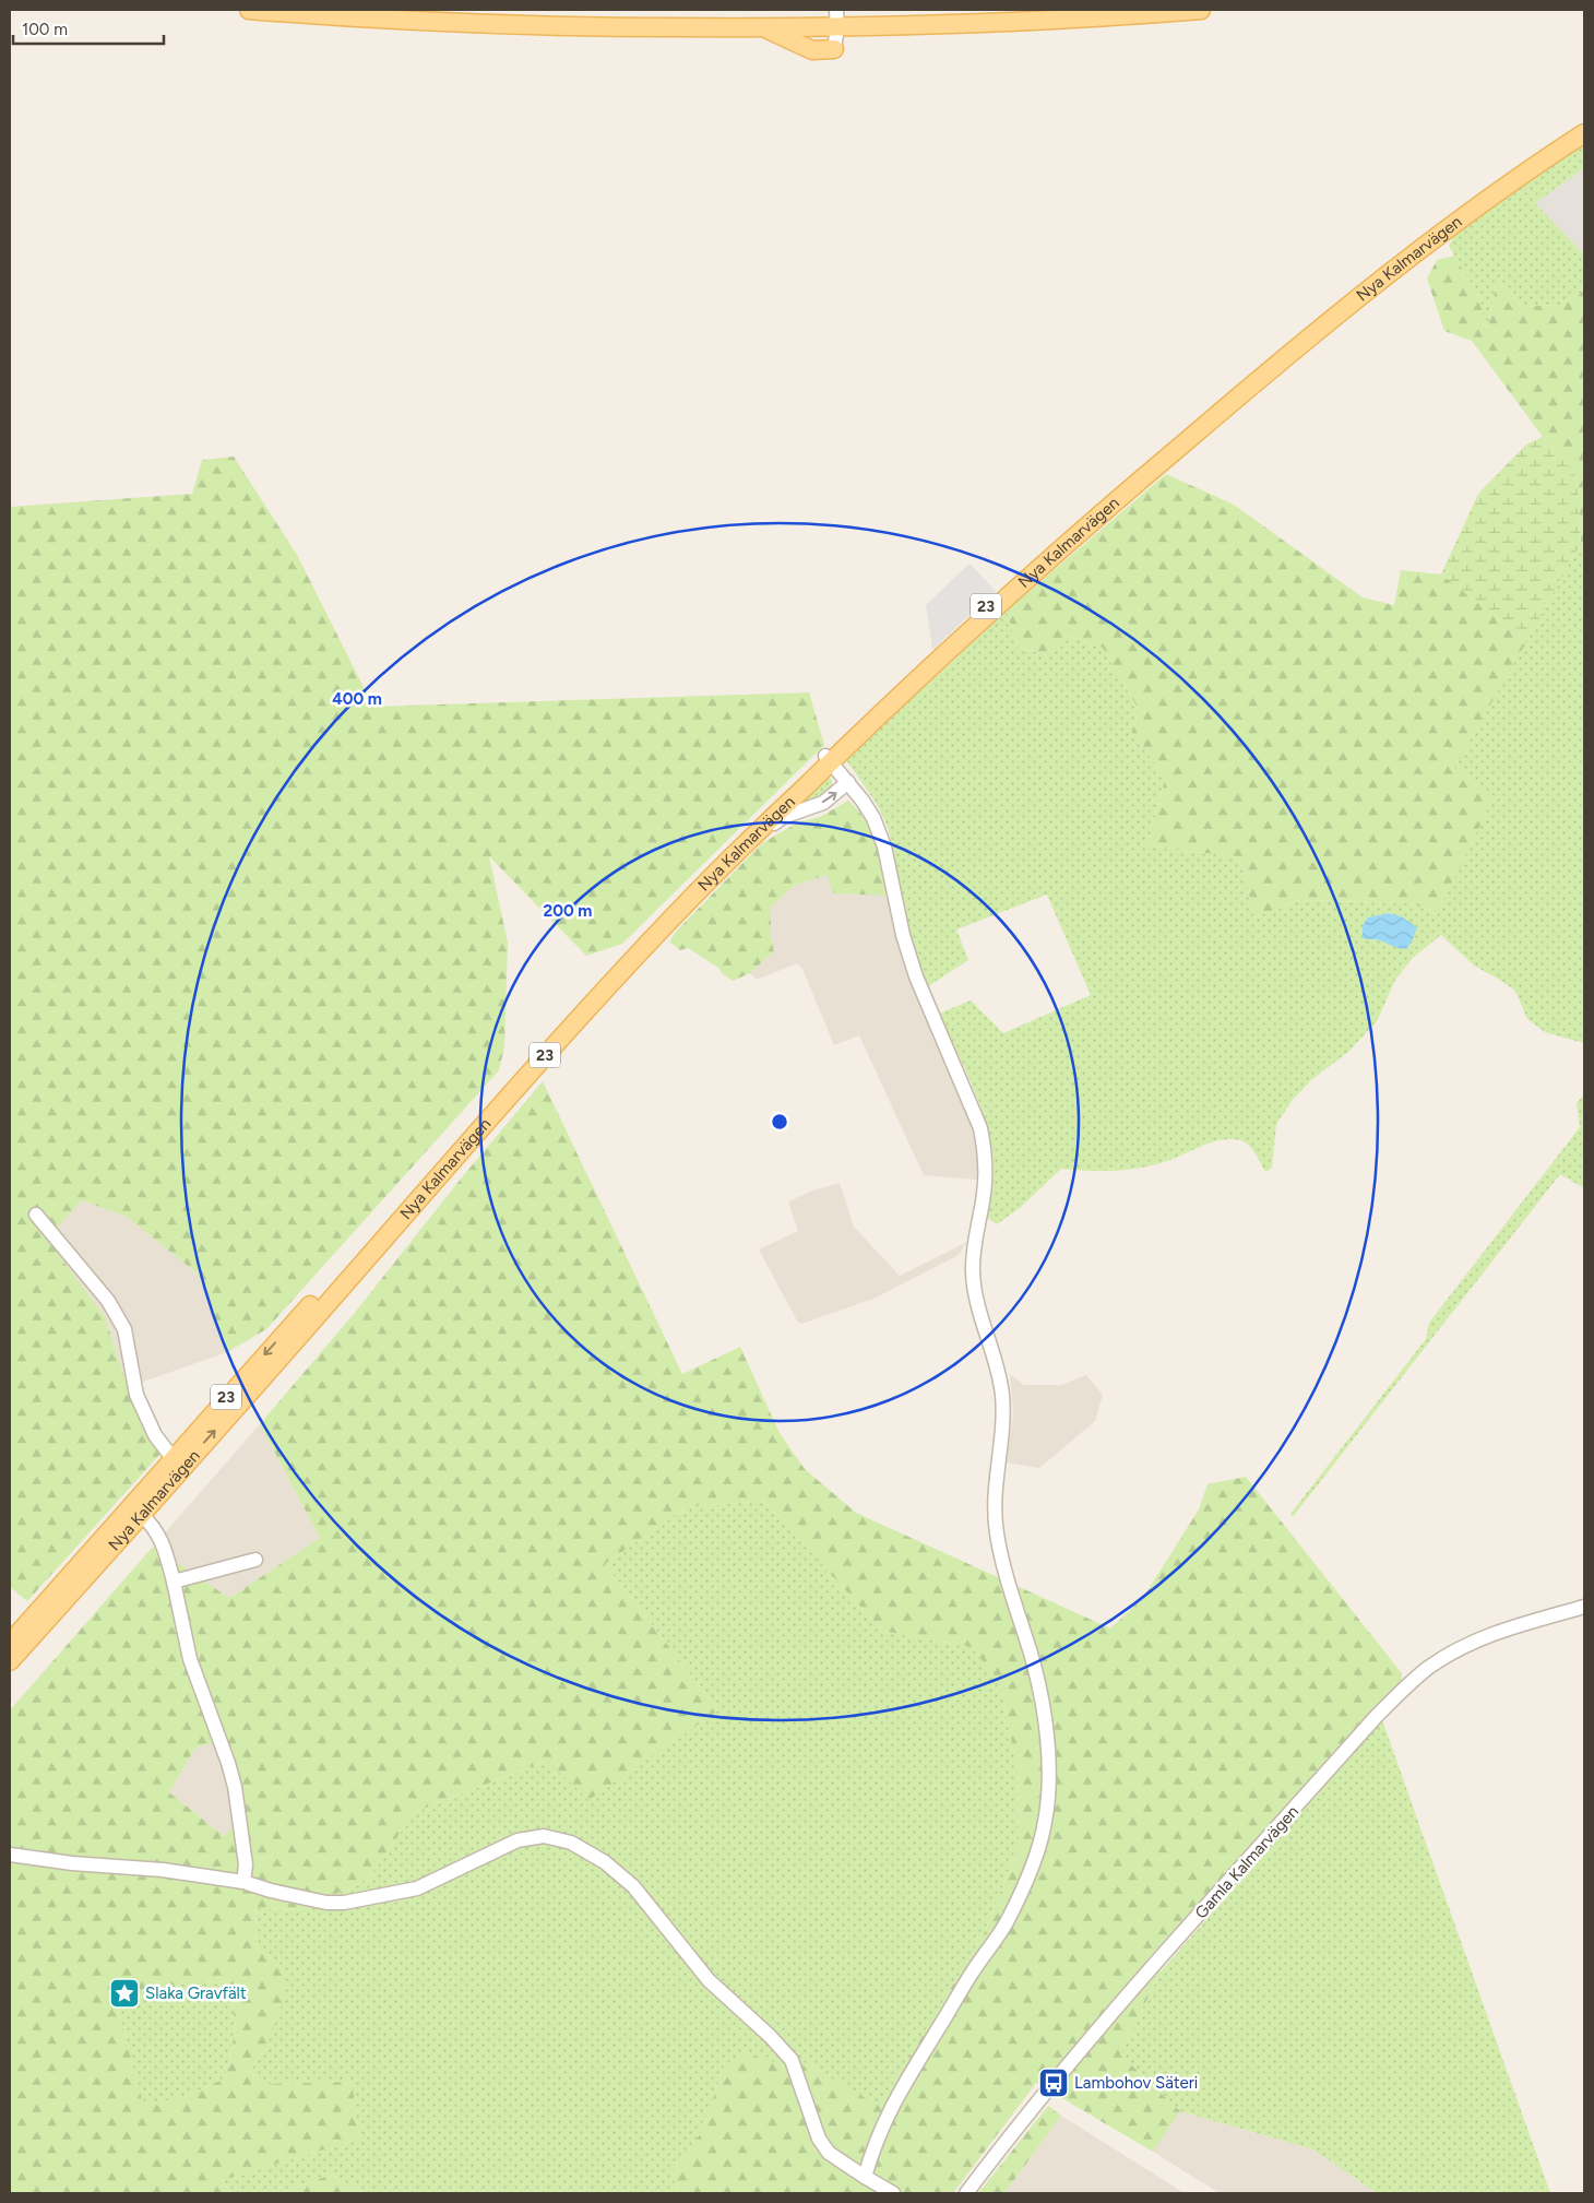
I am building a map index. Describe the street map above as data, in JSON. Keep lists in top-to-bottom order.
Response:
{
  "streets": {
    "main road": ["Nya Kalmarvägen", "23"],
    "street": ["Gamla Kalmarvägen"]
  },
  "places": {
    "place": ["Slaka Gravfält"],
    "bus stop": ["Lambohov Säteri"]
  },
  "scale_bar": "100 m",
  "rings": ["400 m", "200 m"]
}
